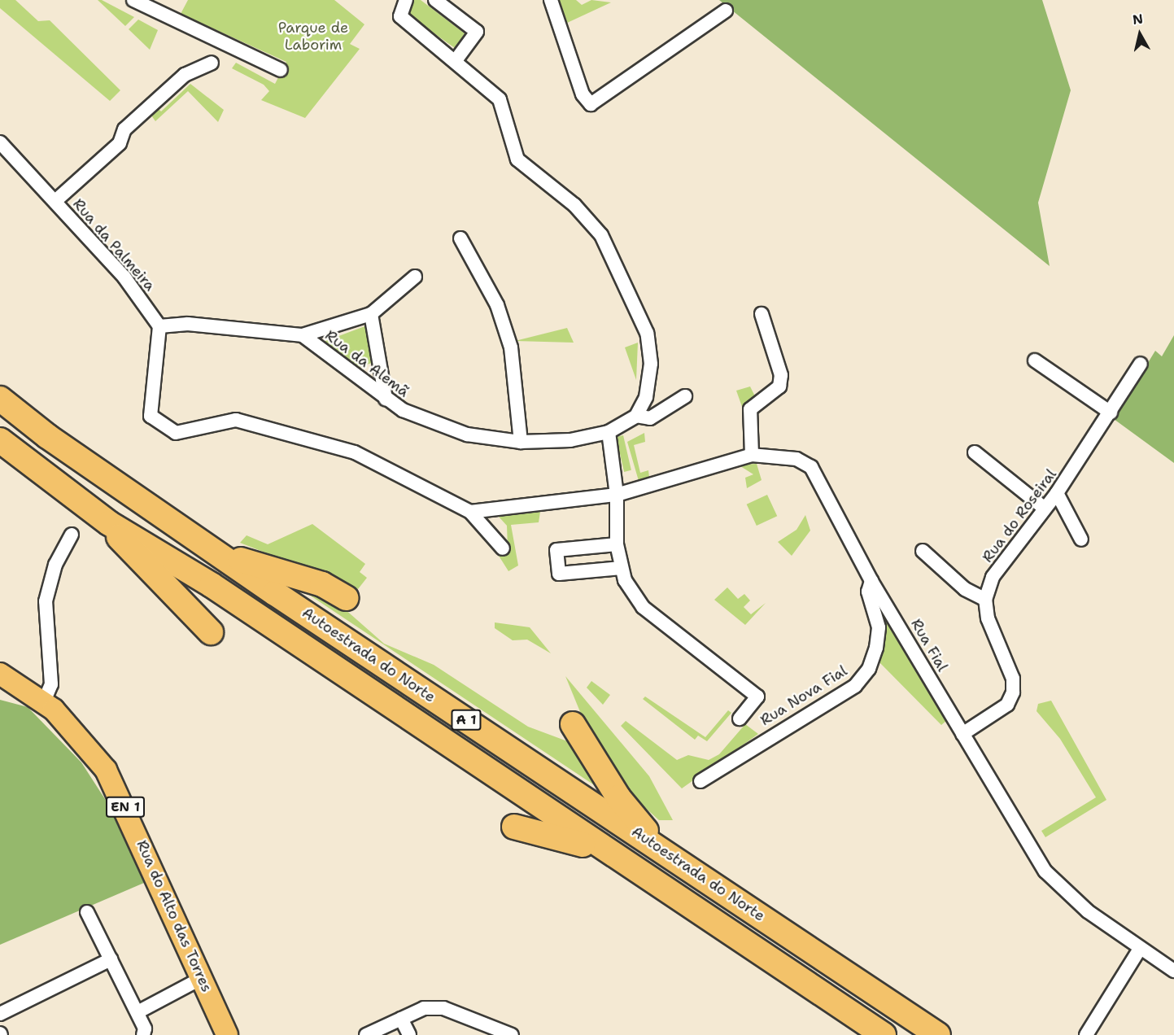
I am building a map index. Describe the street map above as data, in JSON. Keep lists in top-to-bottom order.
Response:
{
  "streets": {
    "highway": ["Autoestrada do Norte", "A 1"],
    "main road": ["EN 1", "Rua do Alto das Torres"],
    "street": [
      "Rua da Palmeira",
      "Rua da Alemã",
      "Rua do Roseiral",
      "Rua Fial",
      "Rua Nova Fial"
    ]
  },
  "crossings": [
    ["Rua da Palmeira", "Rua da Alemã"],
    ["Rua Fial", "Rua Nova Fial"]
  ],
  "parks": ["Parque de Laborim"],
  "north": "top"
}
